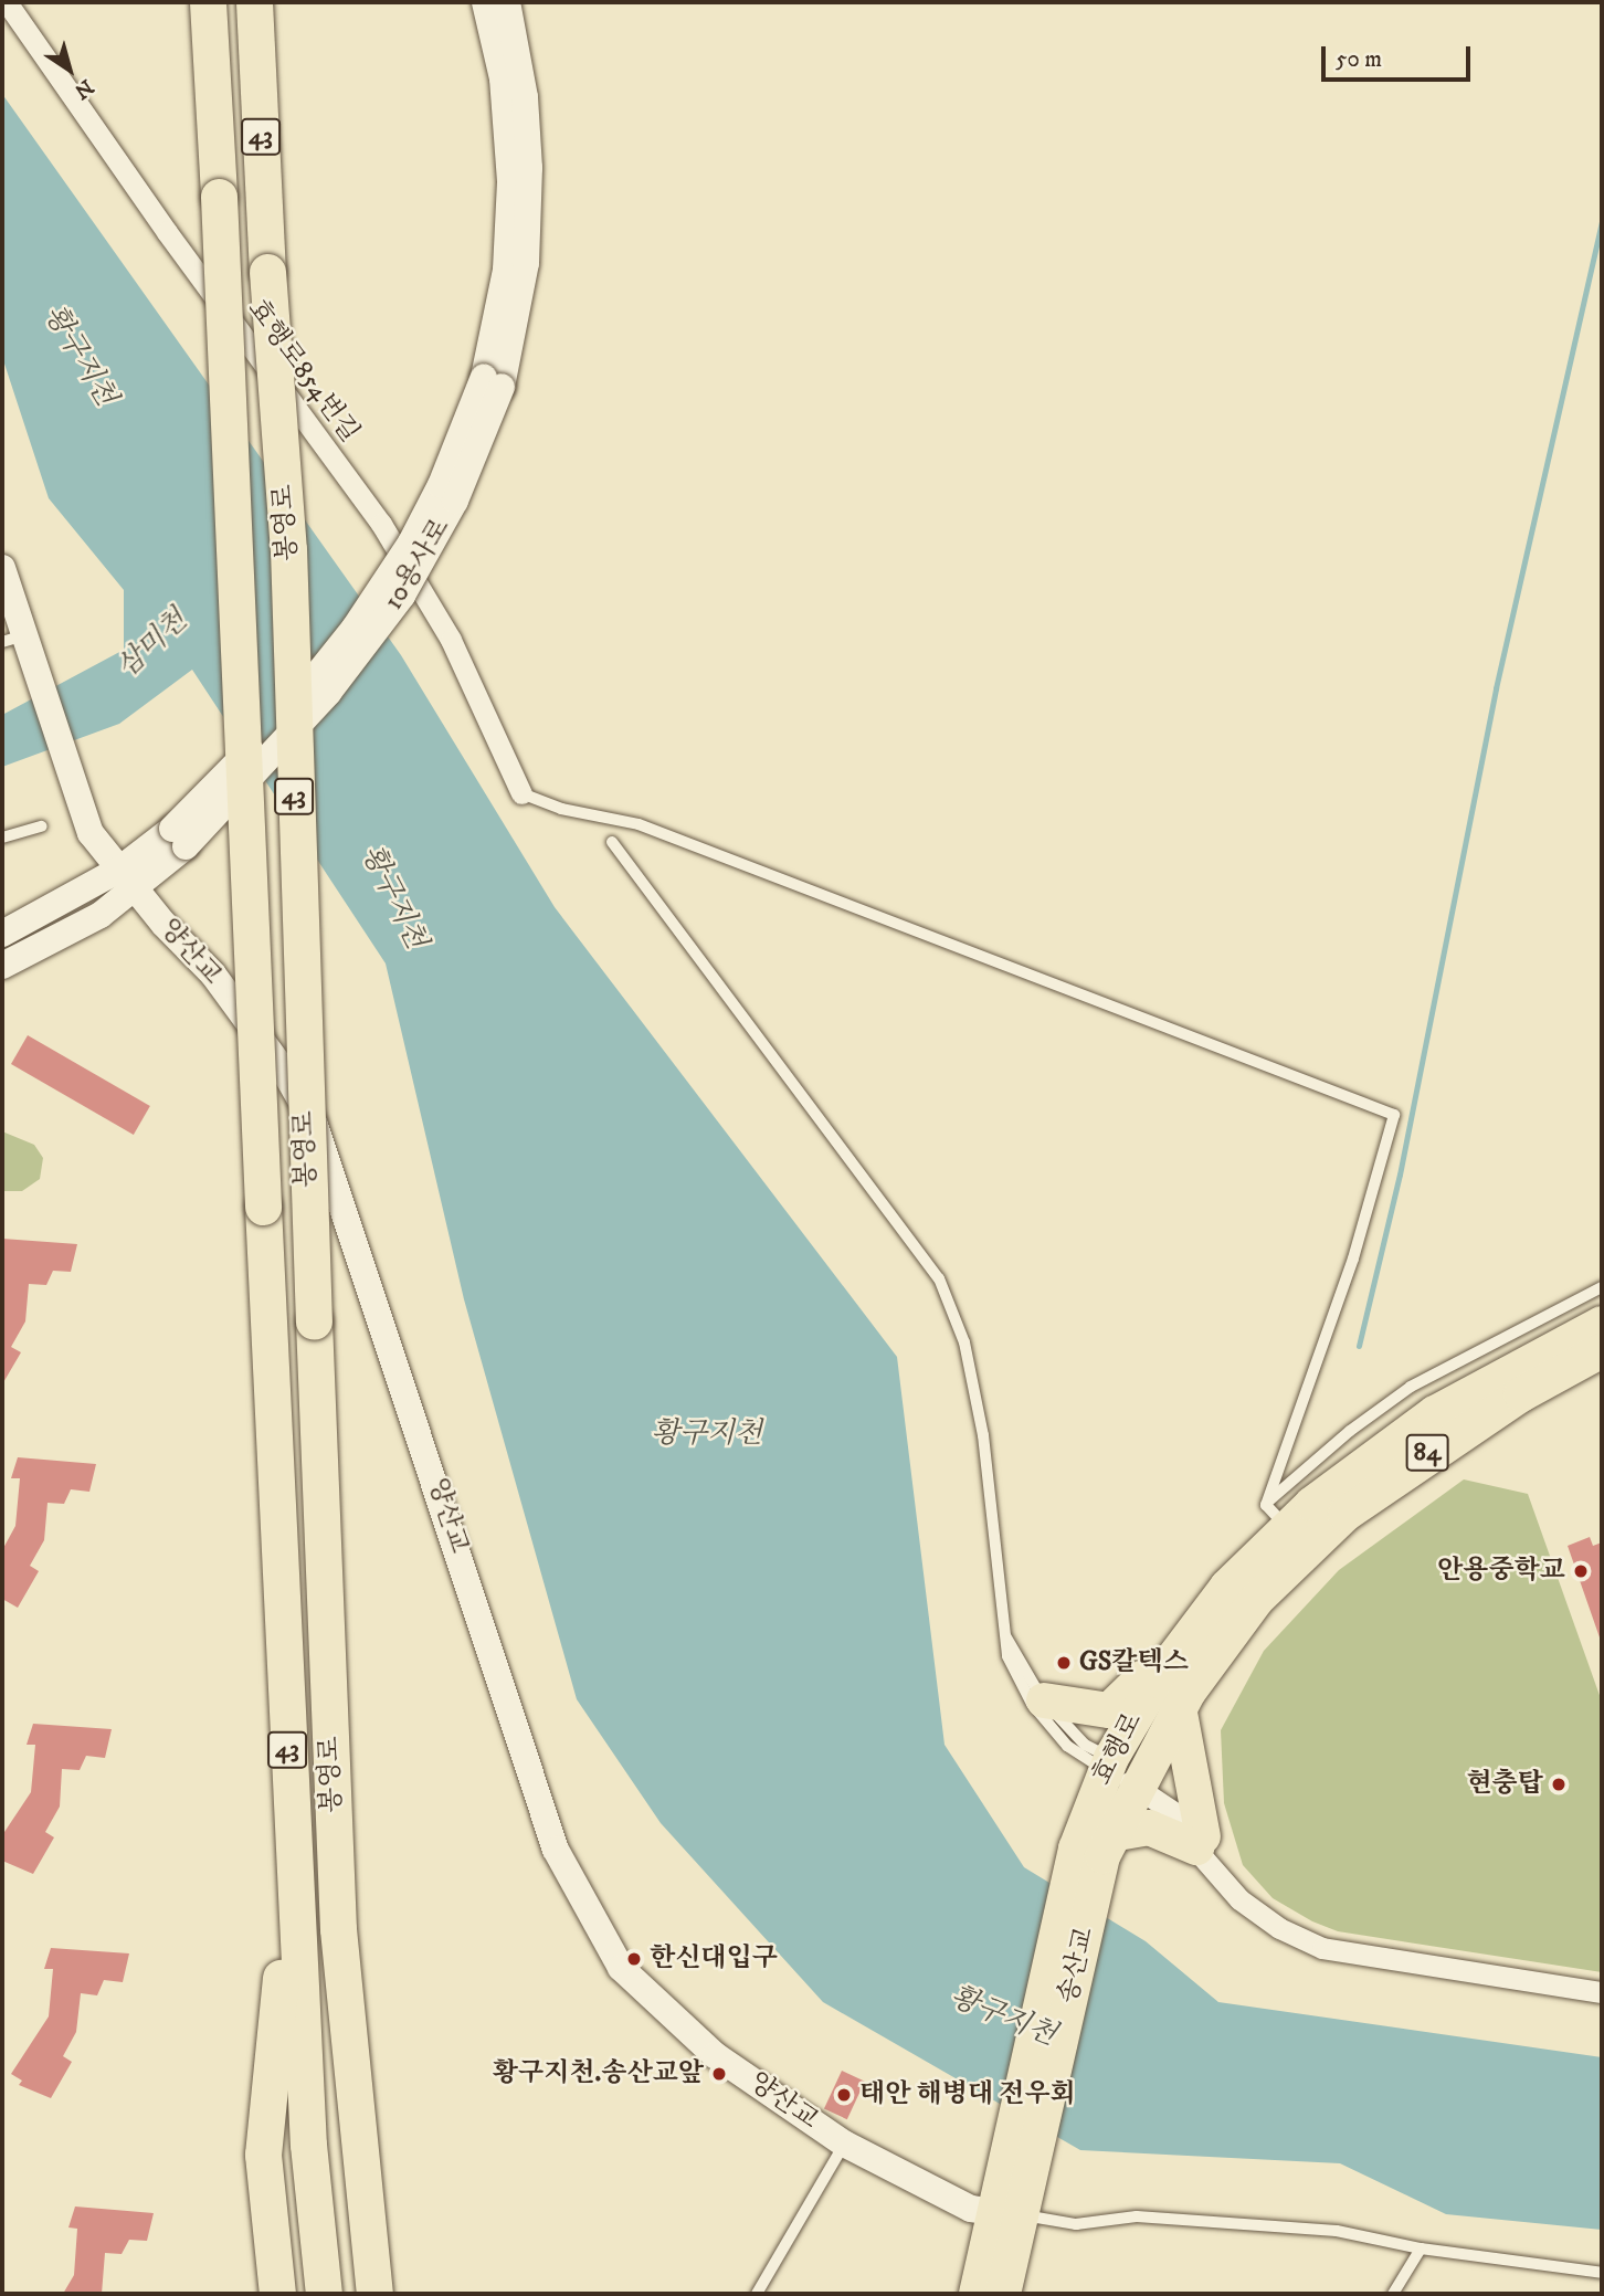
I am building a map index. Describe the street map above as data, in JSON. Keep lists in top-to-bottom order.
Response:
{
  "streets": {
    "highway": ["43", "봉영로"],
    "main road": ["84", "효행로", "송산교"],
    "street": ["효행로854번길", "10용사로", "양산교"]
  },
  "crossings": [
    ["10용사로", "양산교"],
    ["양산교", "84"],
    ["양산교", "송산교"],
    ["84", "송산교"],
    ["효행로", "송산교"]
  ],
  "water": ["황구지천", "삼미천"],
  "places": [
    "안용중학교",
    "GS칼텍스",
    "현충탑",
    "한신대입구",
    "황구지천.송산교앞",
    "태안 해병대 전우회"
  ],
  "scale_bar": "50 m",
  "north": "bottom right"
}
